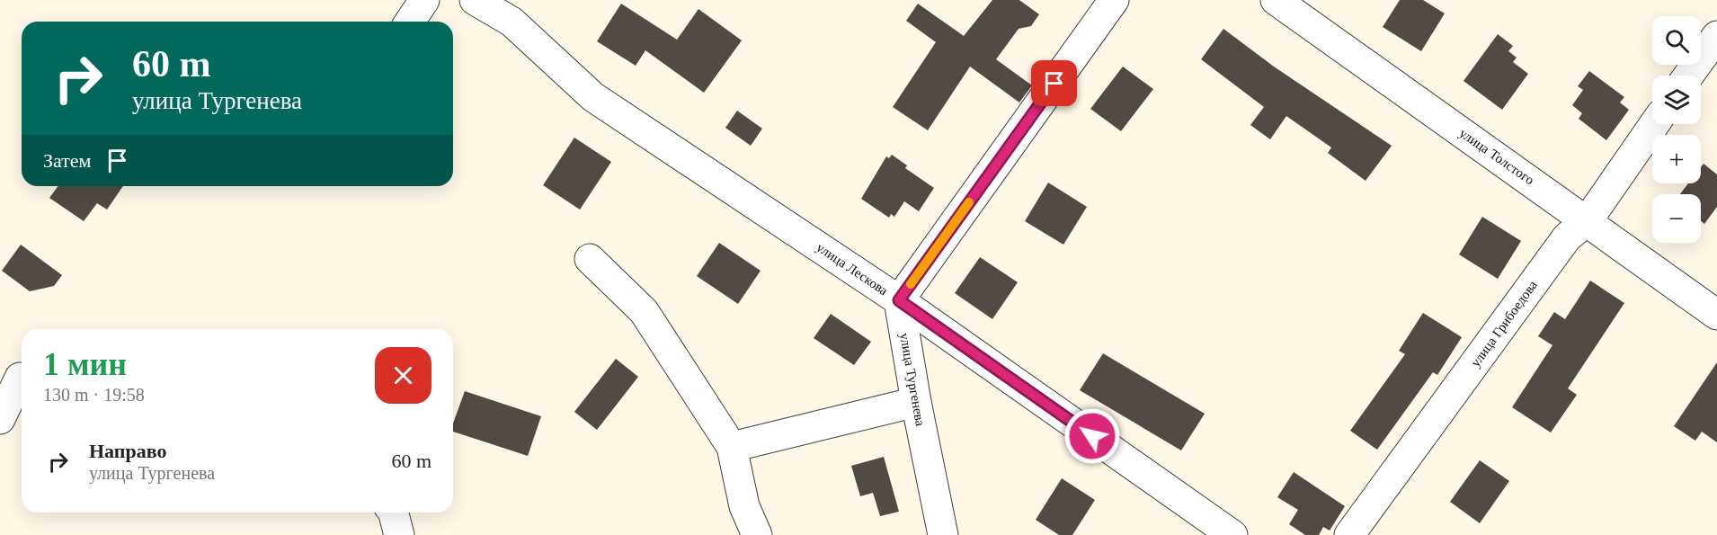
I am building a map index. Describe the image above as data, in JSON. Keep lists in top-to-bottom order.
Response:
{
  "streets": {
    "street": [
      "улица Толстого",
      "улица Лескова",
      "улица Грибоедова",
      "улица Тургенева"
    ]
  },
  "crossings": [
    ["улица Толстого", "улица Грибоедова"],
    ["улица Лескова", "улица Тургенева"]
  ],
  "page": {
    "map_buttons": ["+", "−"],
    "turn": ["60 m", "улица Тургенева"],
    "then": "Затем",
    "heading": ["1 мин", "130 m · 19:58"],
    "list": [
      {
        "name": "Направо",
        "note": "улица Тургенева",
        "value": "60 m"
      }
    ]
  }
}
